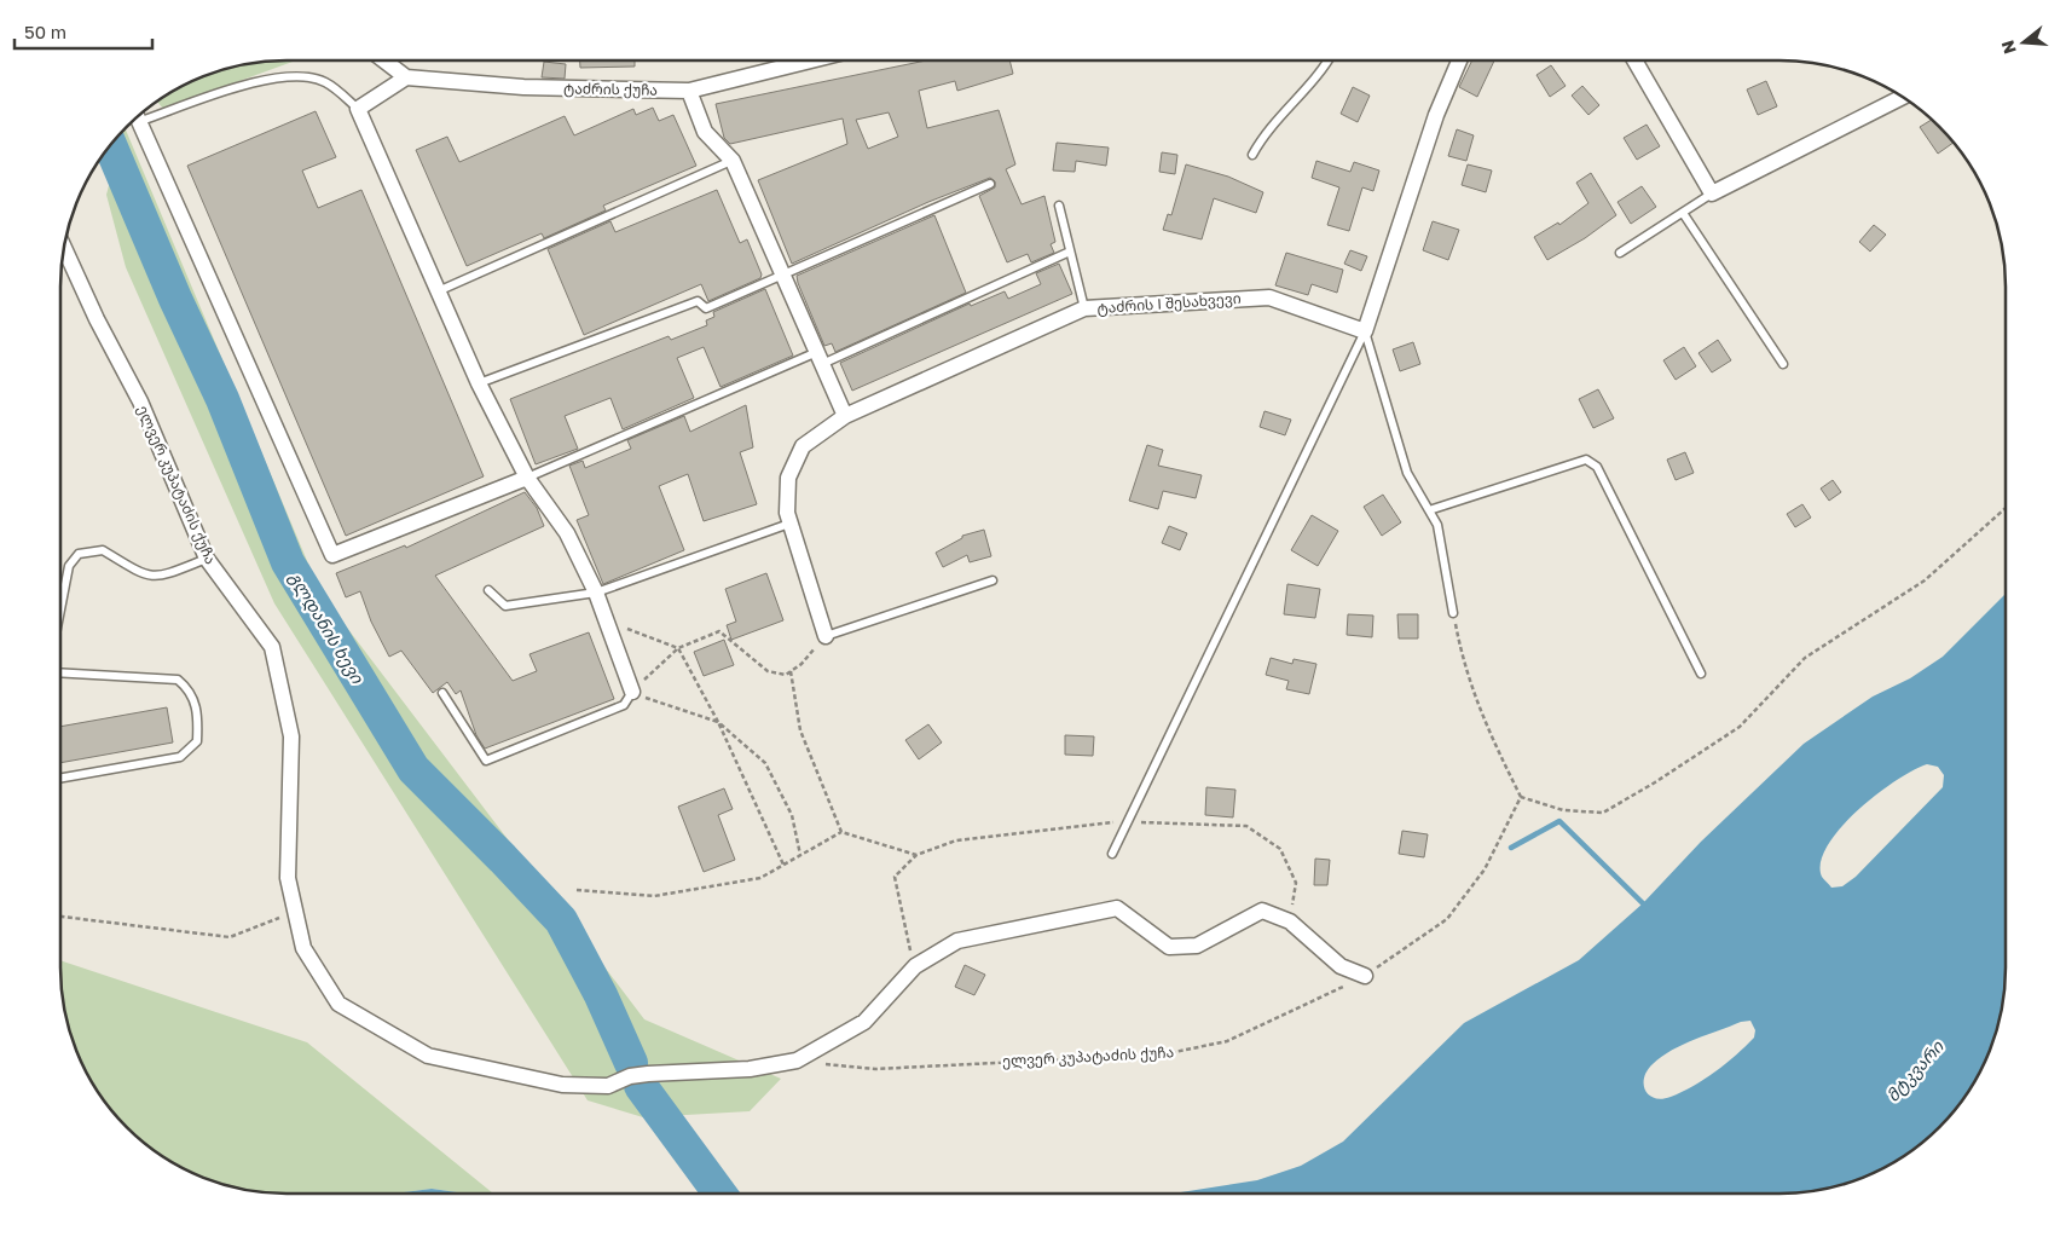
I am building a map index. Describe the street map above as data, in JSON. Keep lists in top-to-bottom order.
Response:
{
  "streets": {
    "street": ["ტაძრის ქუჩა", "ტაძრის I შესახვევი", "ელვერ კუპატაძის ქუჩა"]
  },
  "water": ["გლდანის ხევი", "მტკვარი"],
  "scale_bar": "50 m",
  "north": "left"
}
